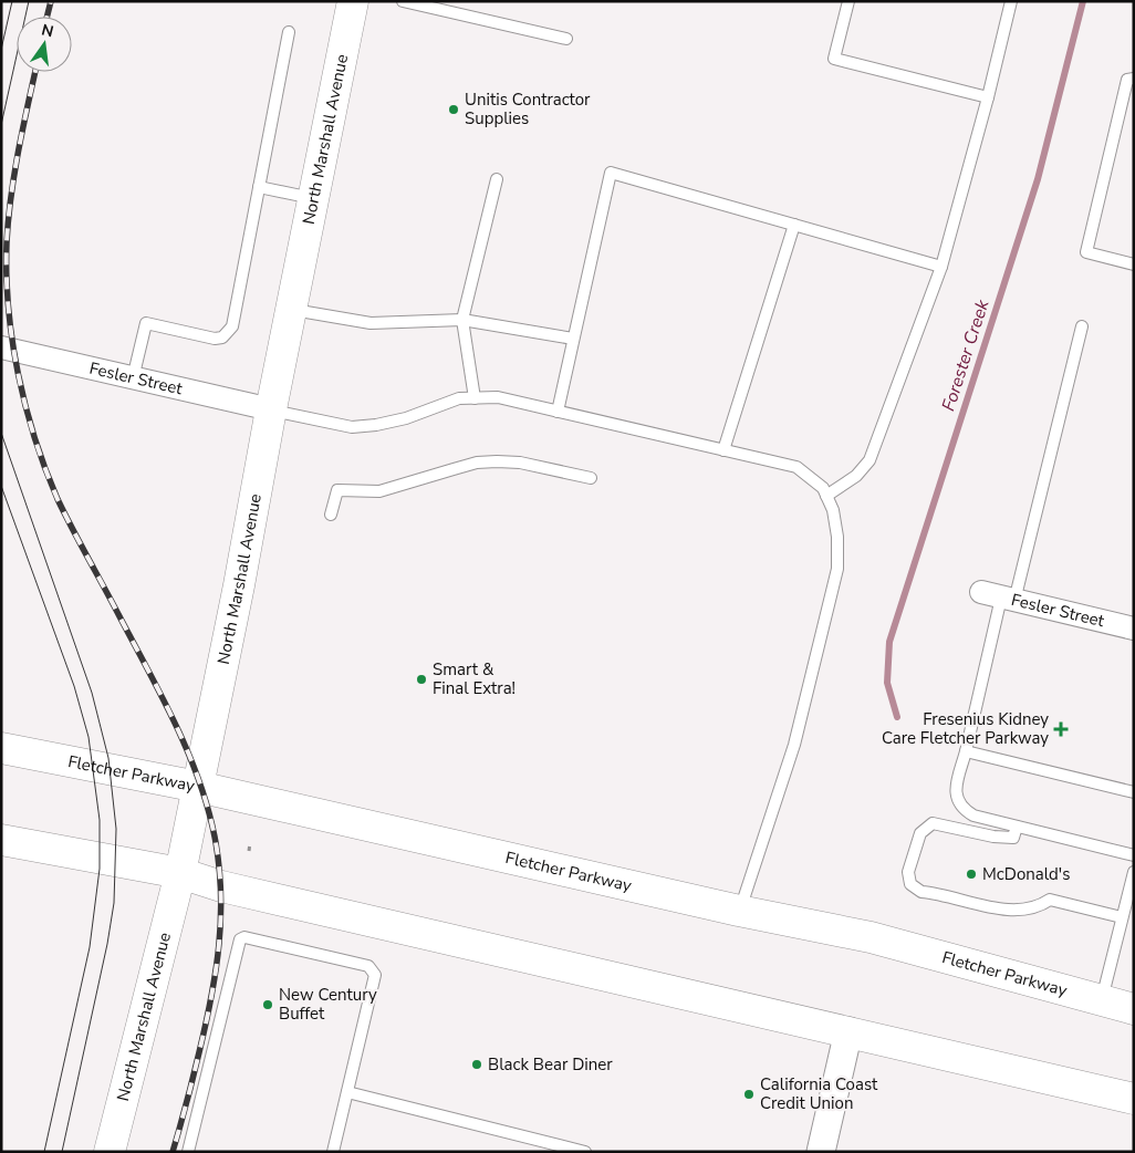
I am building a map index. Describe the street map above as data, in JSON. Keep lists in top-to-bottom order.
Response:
{
  "streets": {
    "main road": ["North Marshall Avenue", "Fletcher Parkway"],
    "street": ["Fesler Street"]
  },
  "crossings": [
    ["North Marshall Avenue", "Fesler Street"],
    ["North Marshall Avenue", "Fletcher Parkway"]
  ],
  "water": ["Forester Creek"],
  "places": {
    "other": [
      "Unitis Contractor Supplies",
      "Smart & Final Extra!",
      "McDonald's",
      "New Century Buffet",
      "Black Bear Diner",
      "California Coast Credit Union"
    ],
    "health": ["Fresenius Kidney Care Fletcher Parkway"]
  },
  "north": "top"
}
